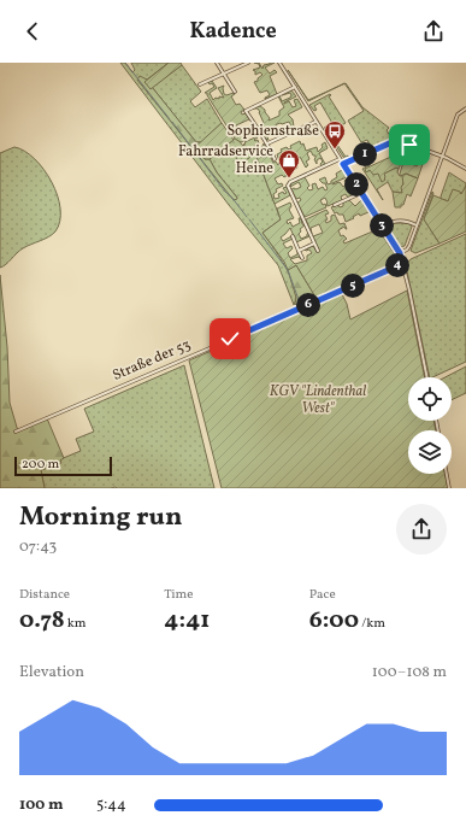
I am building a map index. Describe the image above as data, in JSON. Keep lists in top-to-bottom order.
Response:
{
  "streets": {
    "street": ["Straße der 53"]
  },
  "parks": ["KGV \"Lindenthal West\""],
  "places": {
    "bus stop": ["Sophienstraße"],
    "shop": ["Fahrradservice Heine"]
  },
  "scale_bar": "200 m",
  "page": {
    "header": "Kadence",
    "pins": [
      "1",
      "2",
      "3",
      "4",
      "5",
      "6"
    ],
    "scale": "200 m",
    "heading": ["Morning run", "07:43"],
    "stats": [
      ["Distance", "0.78 km"],
      ["Time", "4:41"],
      ["Pace", "6:00 /km"]
    ],
    "chart": ["Elevation", "100–108 m"],
    "list": [
      {
        "name": "100 m",
        "note": "5:44"
      }
    ]
  }
}
